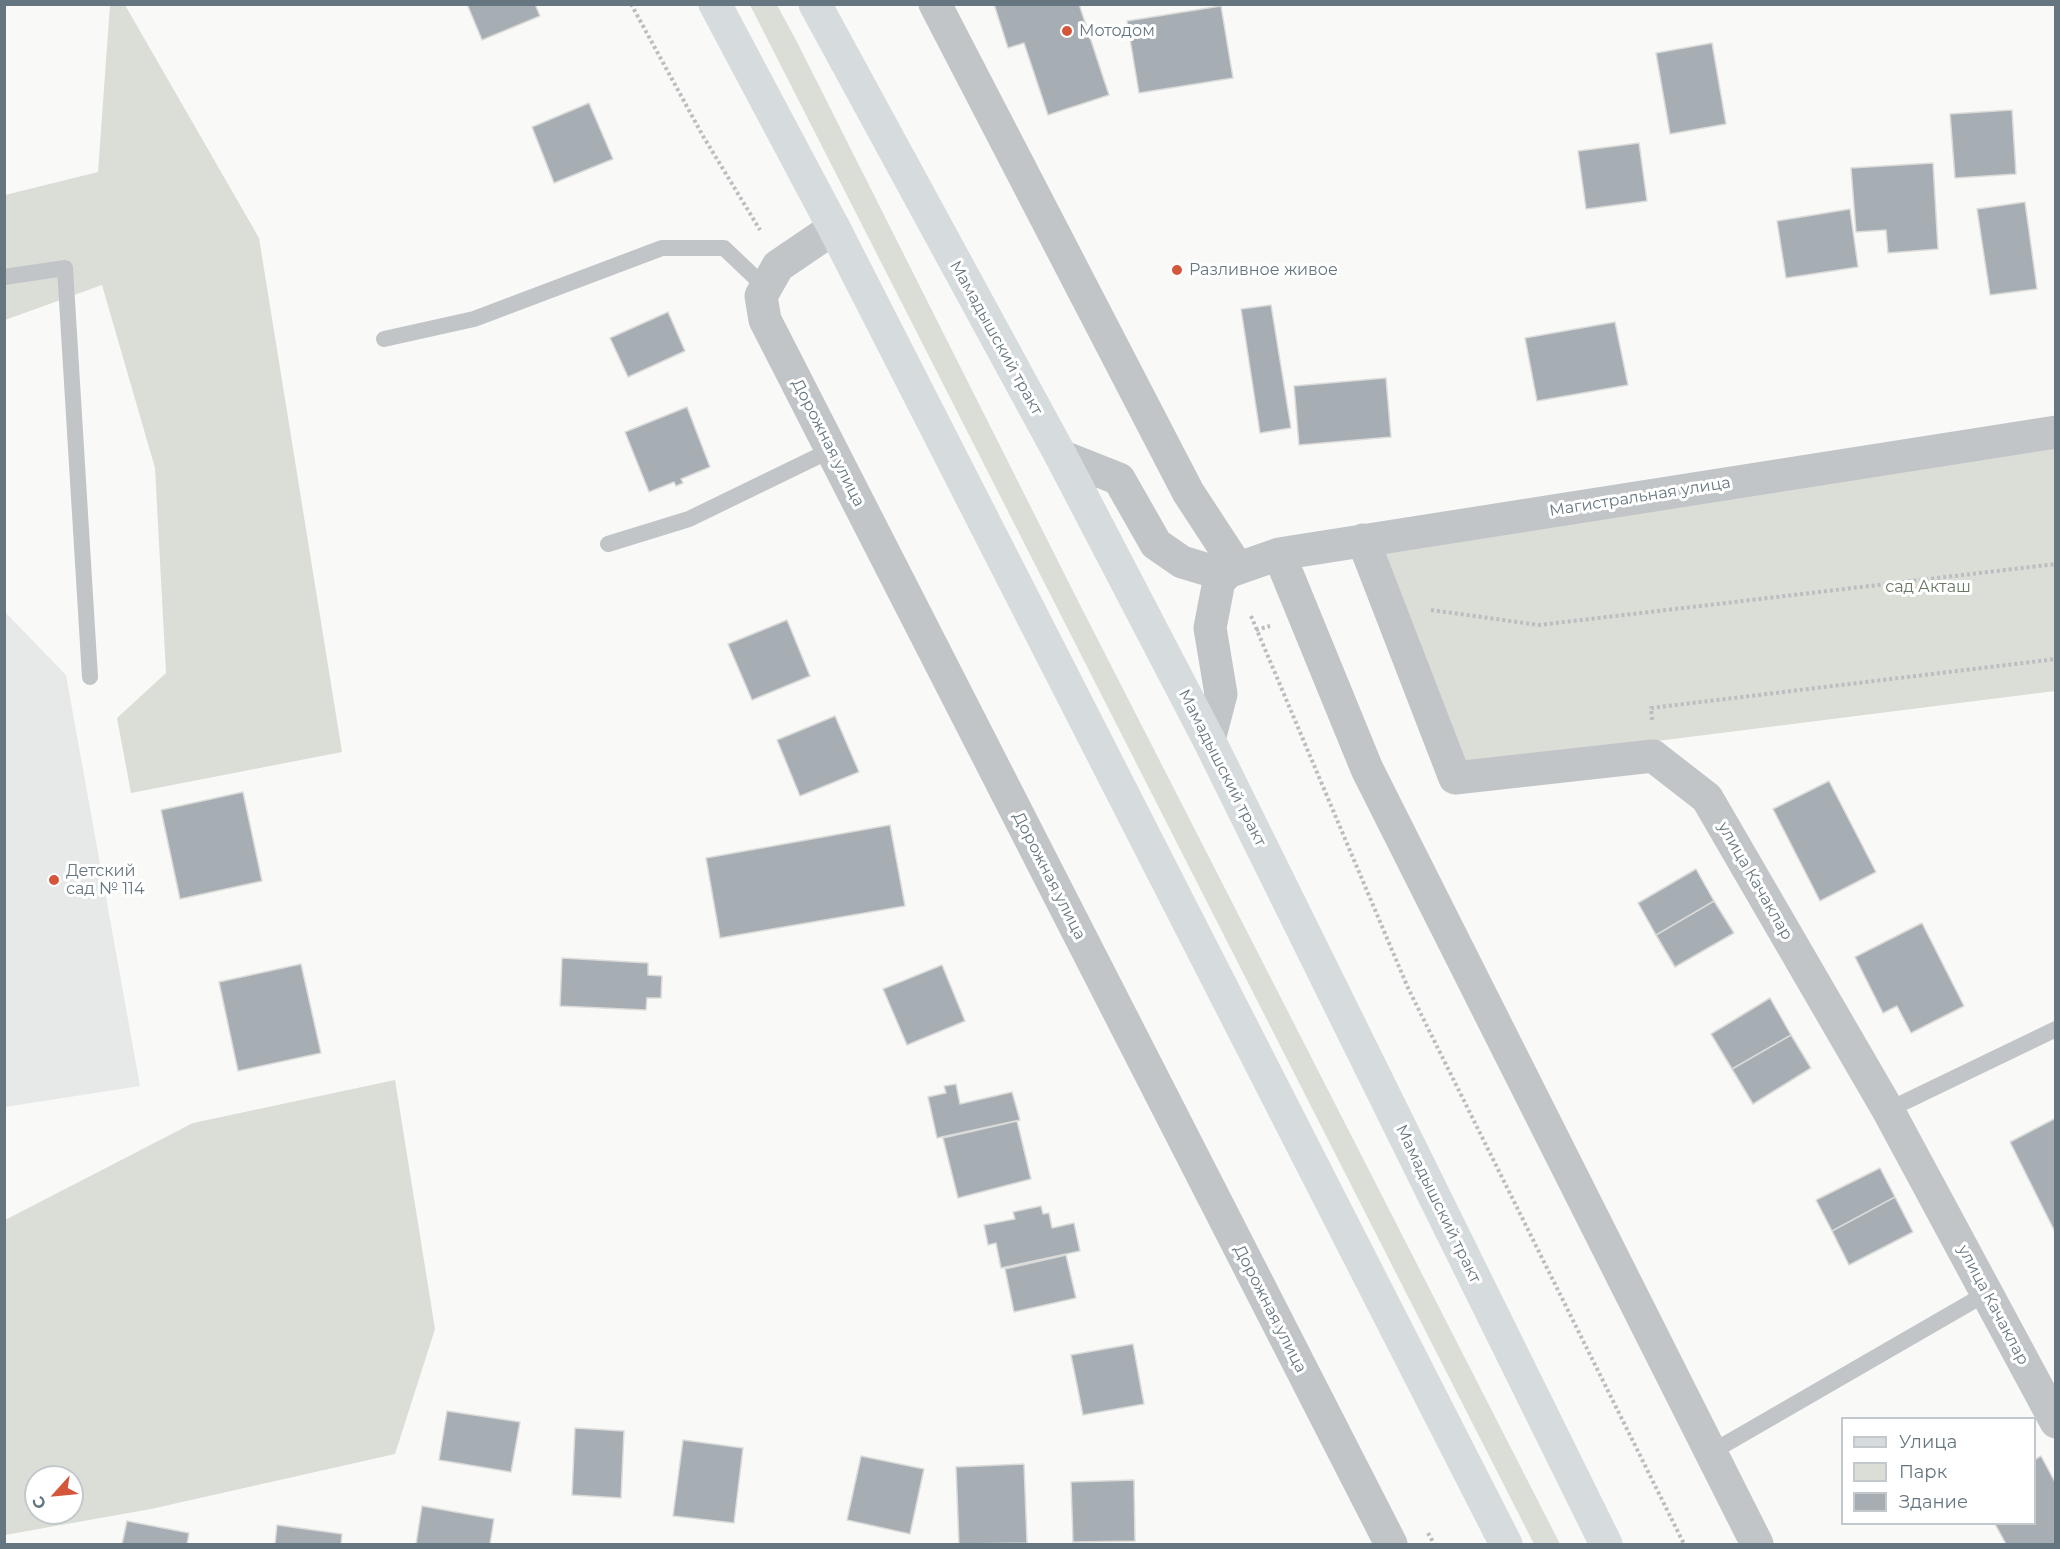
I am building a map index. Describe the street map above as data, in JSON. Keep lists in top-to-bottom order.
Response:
{
  "streets": {
    "main road": ["Мамадышский тракт"],
    "street": ["Дорожная улица", "Магистральная улица", "улица Качаклар"]
  },
  "crossings": [
    ["Мамадышский тракт", "Магистральная улица"]
  ],
  "parks": ["сад Акташ"],
  "places": ["Мотодом", "Разливное живое", "Детский сад № 114"],
  "legend": ["Улица", "Парк", "Здание"],
  "north": "bottom left"
}
